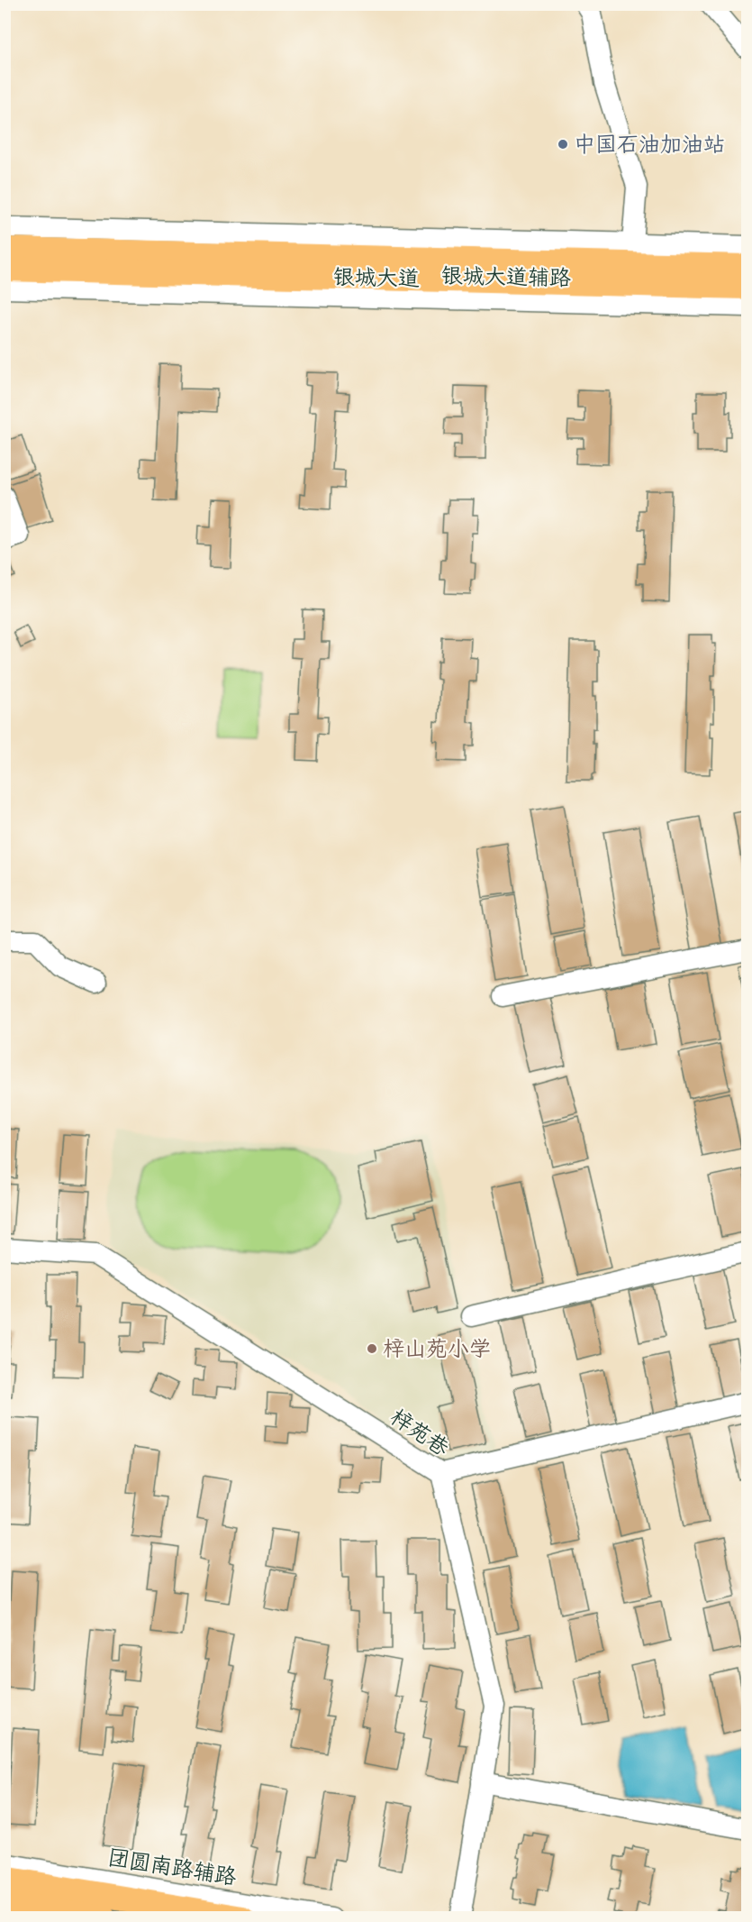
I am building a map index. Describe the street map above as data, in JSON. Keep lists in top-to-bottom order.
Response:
{
  "streets": {
    "main road": ["银城大道"],
    "street": ["银城大道辅路", "梓苑巷", "团圆南路辅路"]
  },
  "crossings": [
    ["银城大道辅路", "银城大道"]
  ],
  "places": ["中国石油加油站", "梓山苑小学"]
}
